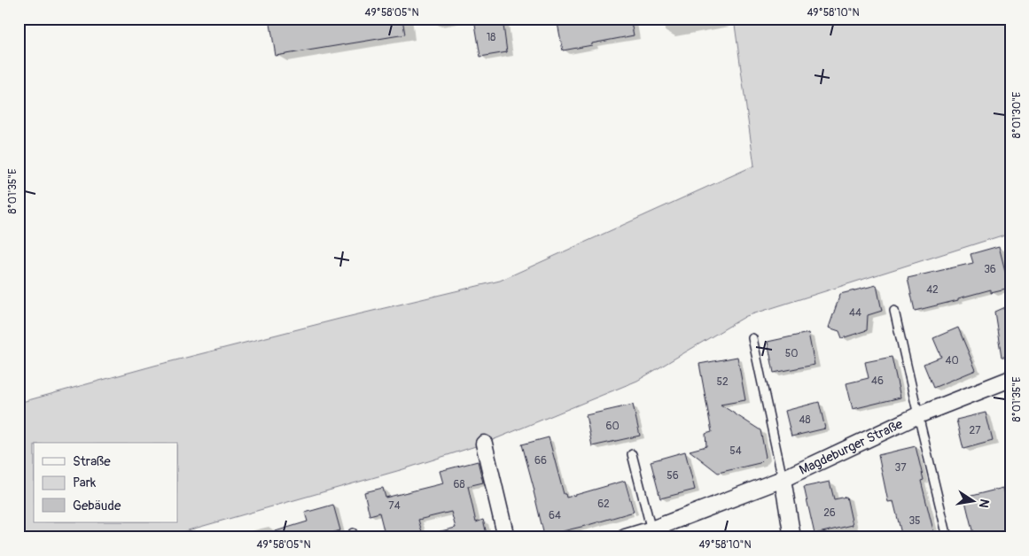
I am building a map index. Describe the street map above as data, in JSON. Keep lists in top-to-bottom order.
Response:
{
  "streets": {
    "street": ["Magdeburger Straße"]
  },
  "house_numbers": [
    "18",
    "36",
    "42",
    "44",
    "50",
    "40",
    "46",
    "52",
    "48",
    "60",
    "27",
    "54",
    "66",
    "37",
    "56",
    "68",
    "62",
    "74",
    "26",
    "64",
    "35"
  ],
  "legend": ["Straße", "Park", "Gebäude"],
  "north": "right",
  "coordinates": [
    "49°58'05\"N",
    "49°58'10\"N",
    "8°01'30\"E",
    "8°01'35\"E"
  ]
}
